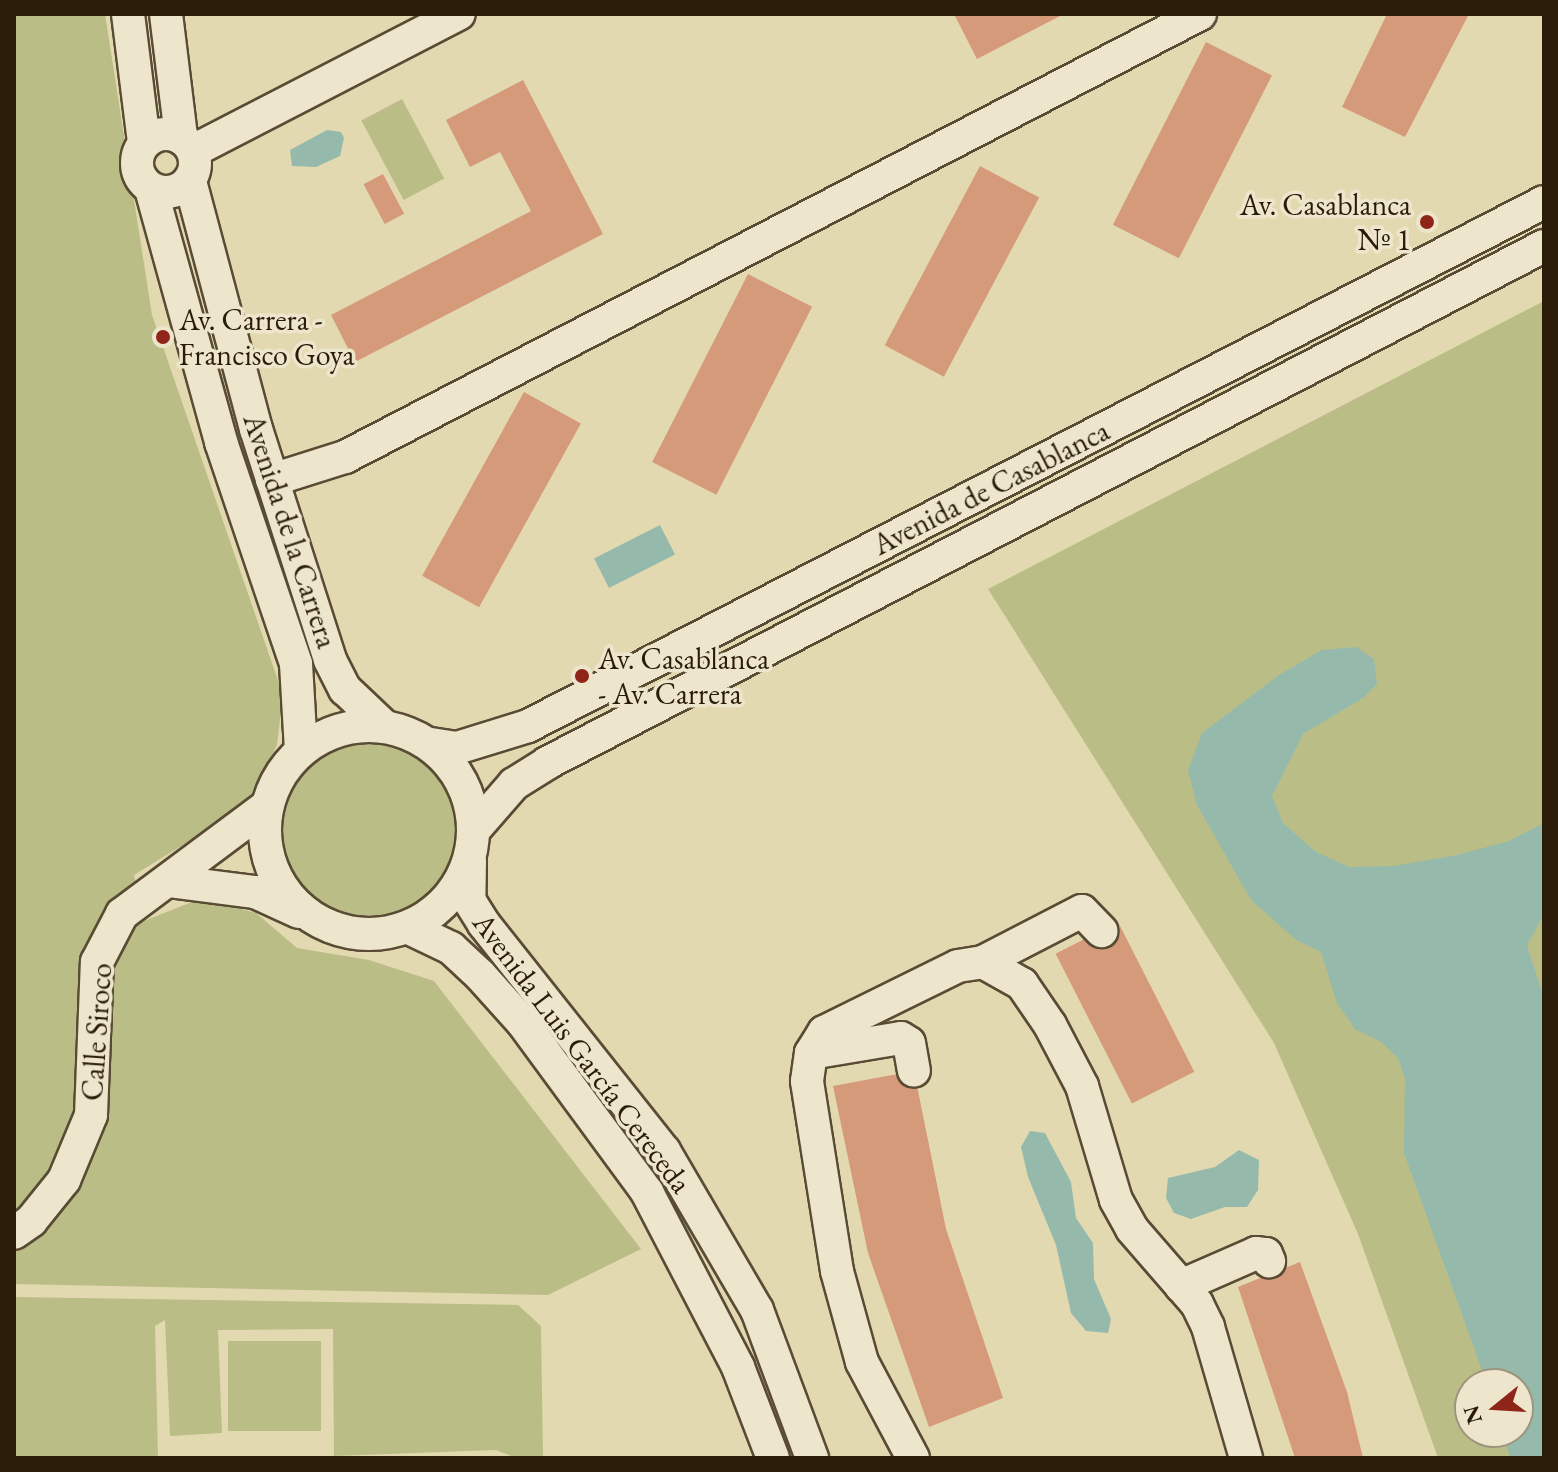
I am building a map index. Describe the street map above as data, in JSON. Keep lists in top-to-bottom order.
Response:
{
  "streets": {
    "street": [
      "Avenida de Casablanca",
      "Avenida de la Carrera",
      "Calle Siroco",
      "Avenida Luis García Cereceda"
    ]
  },
  "crossings": [
    ["Avenida de Casablanca", "Avenida de la Carrera"],
    ["Avenida de Casablanca", "Calle Siroco"],
    ["Avenida de Casablanca", "Avenida Luis García Cereceda"],
    ["Avenida de la Carrera", "Calle Siroco"],
    ["Avenida de la Carrera", "Avenida Luis García Cereceda"],
    ["Calle Siroco", "Avenida Luis García Cereceda"]
  ],
  "places": ["Av. Casablanca Nº 1", "Av. Carrera - Francisco Goya", "Av. Casablanca - Av. Carrera"],
  "north": "left"
}
